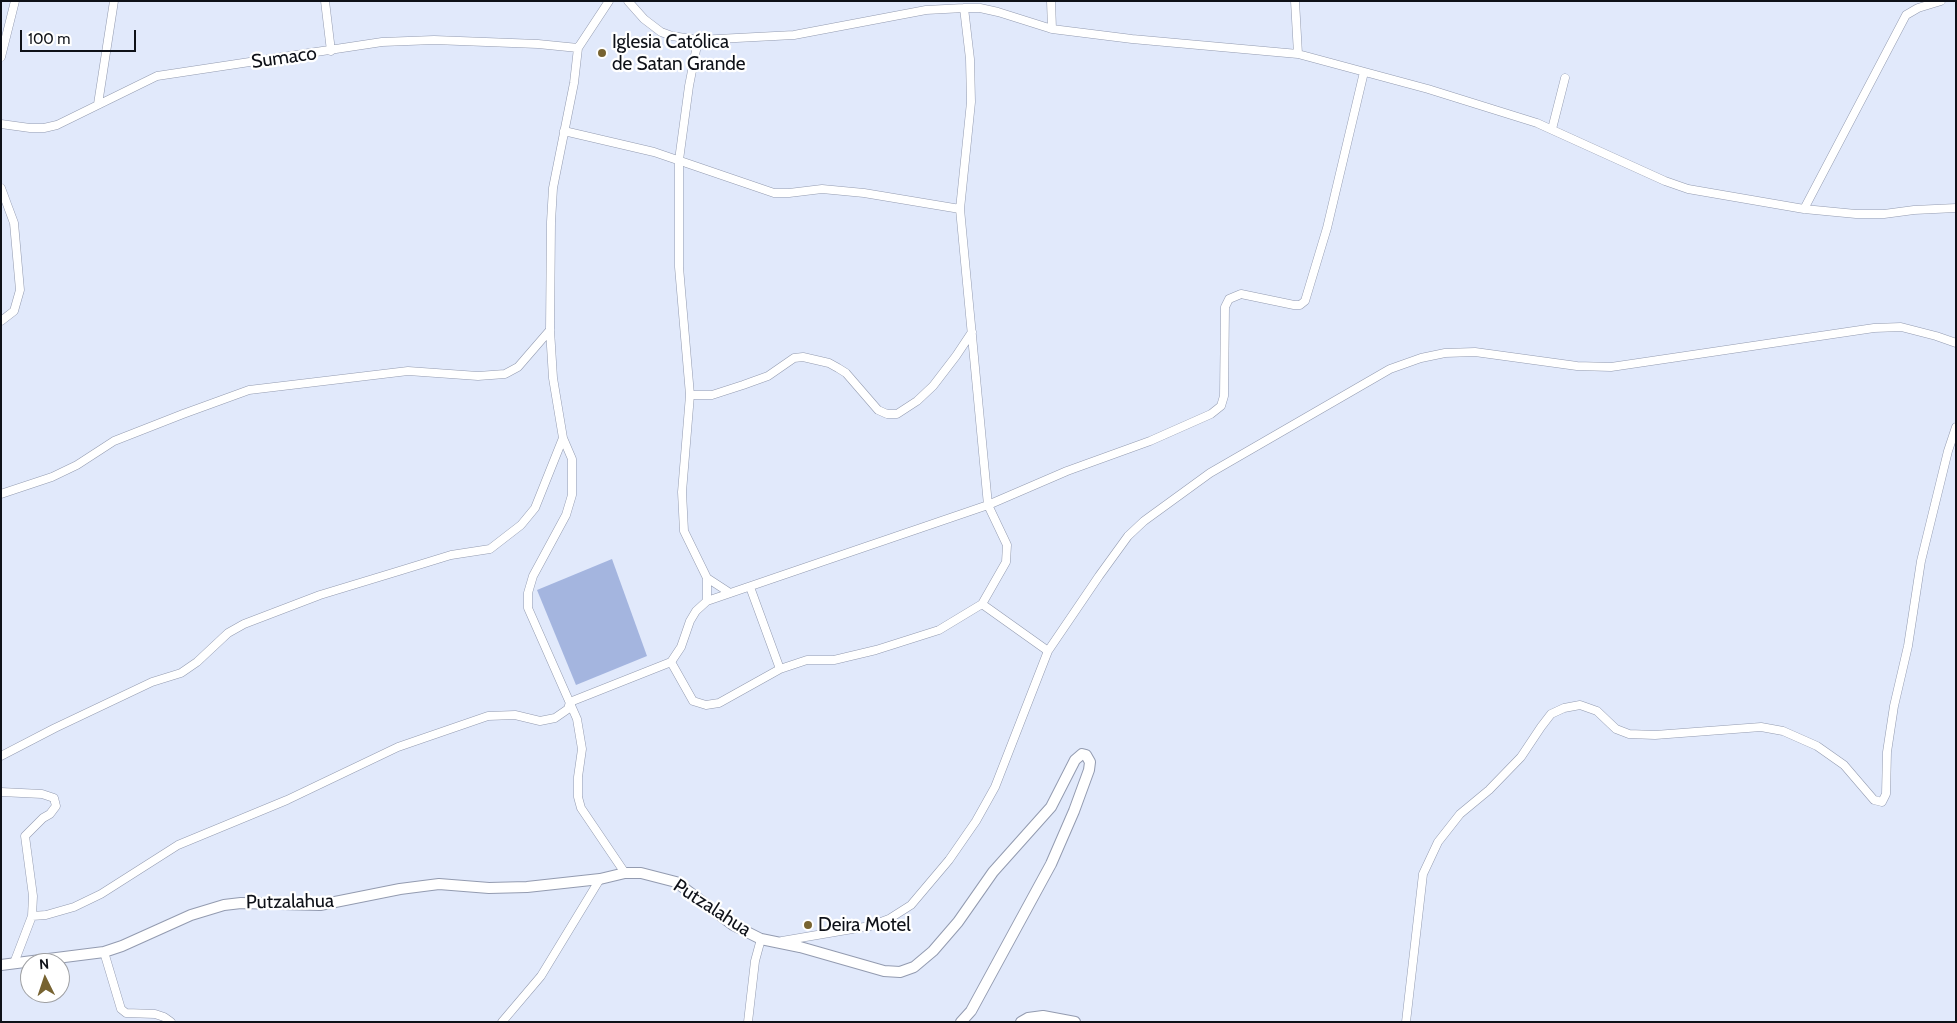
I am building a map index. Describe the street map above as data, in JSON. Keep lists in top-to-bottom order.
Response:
{
  "streets": {
    "street": ["Sumaco", "Putzalahua"]
  },
  "places": ["Iglesia Católica de Satan Grande", "Deira Motel"],
  "scale_bar": "100 m",
  "north": "top"
}
